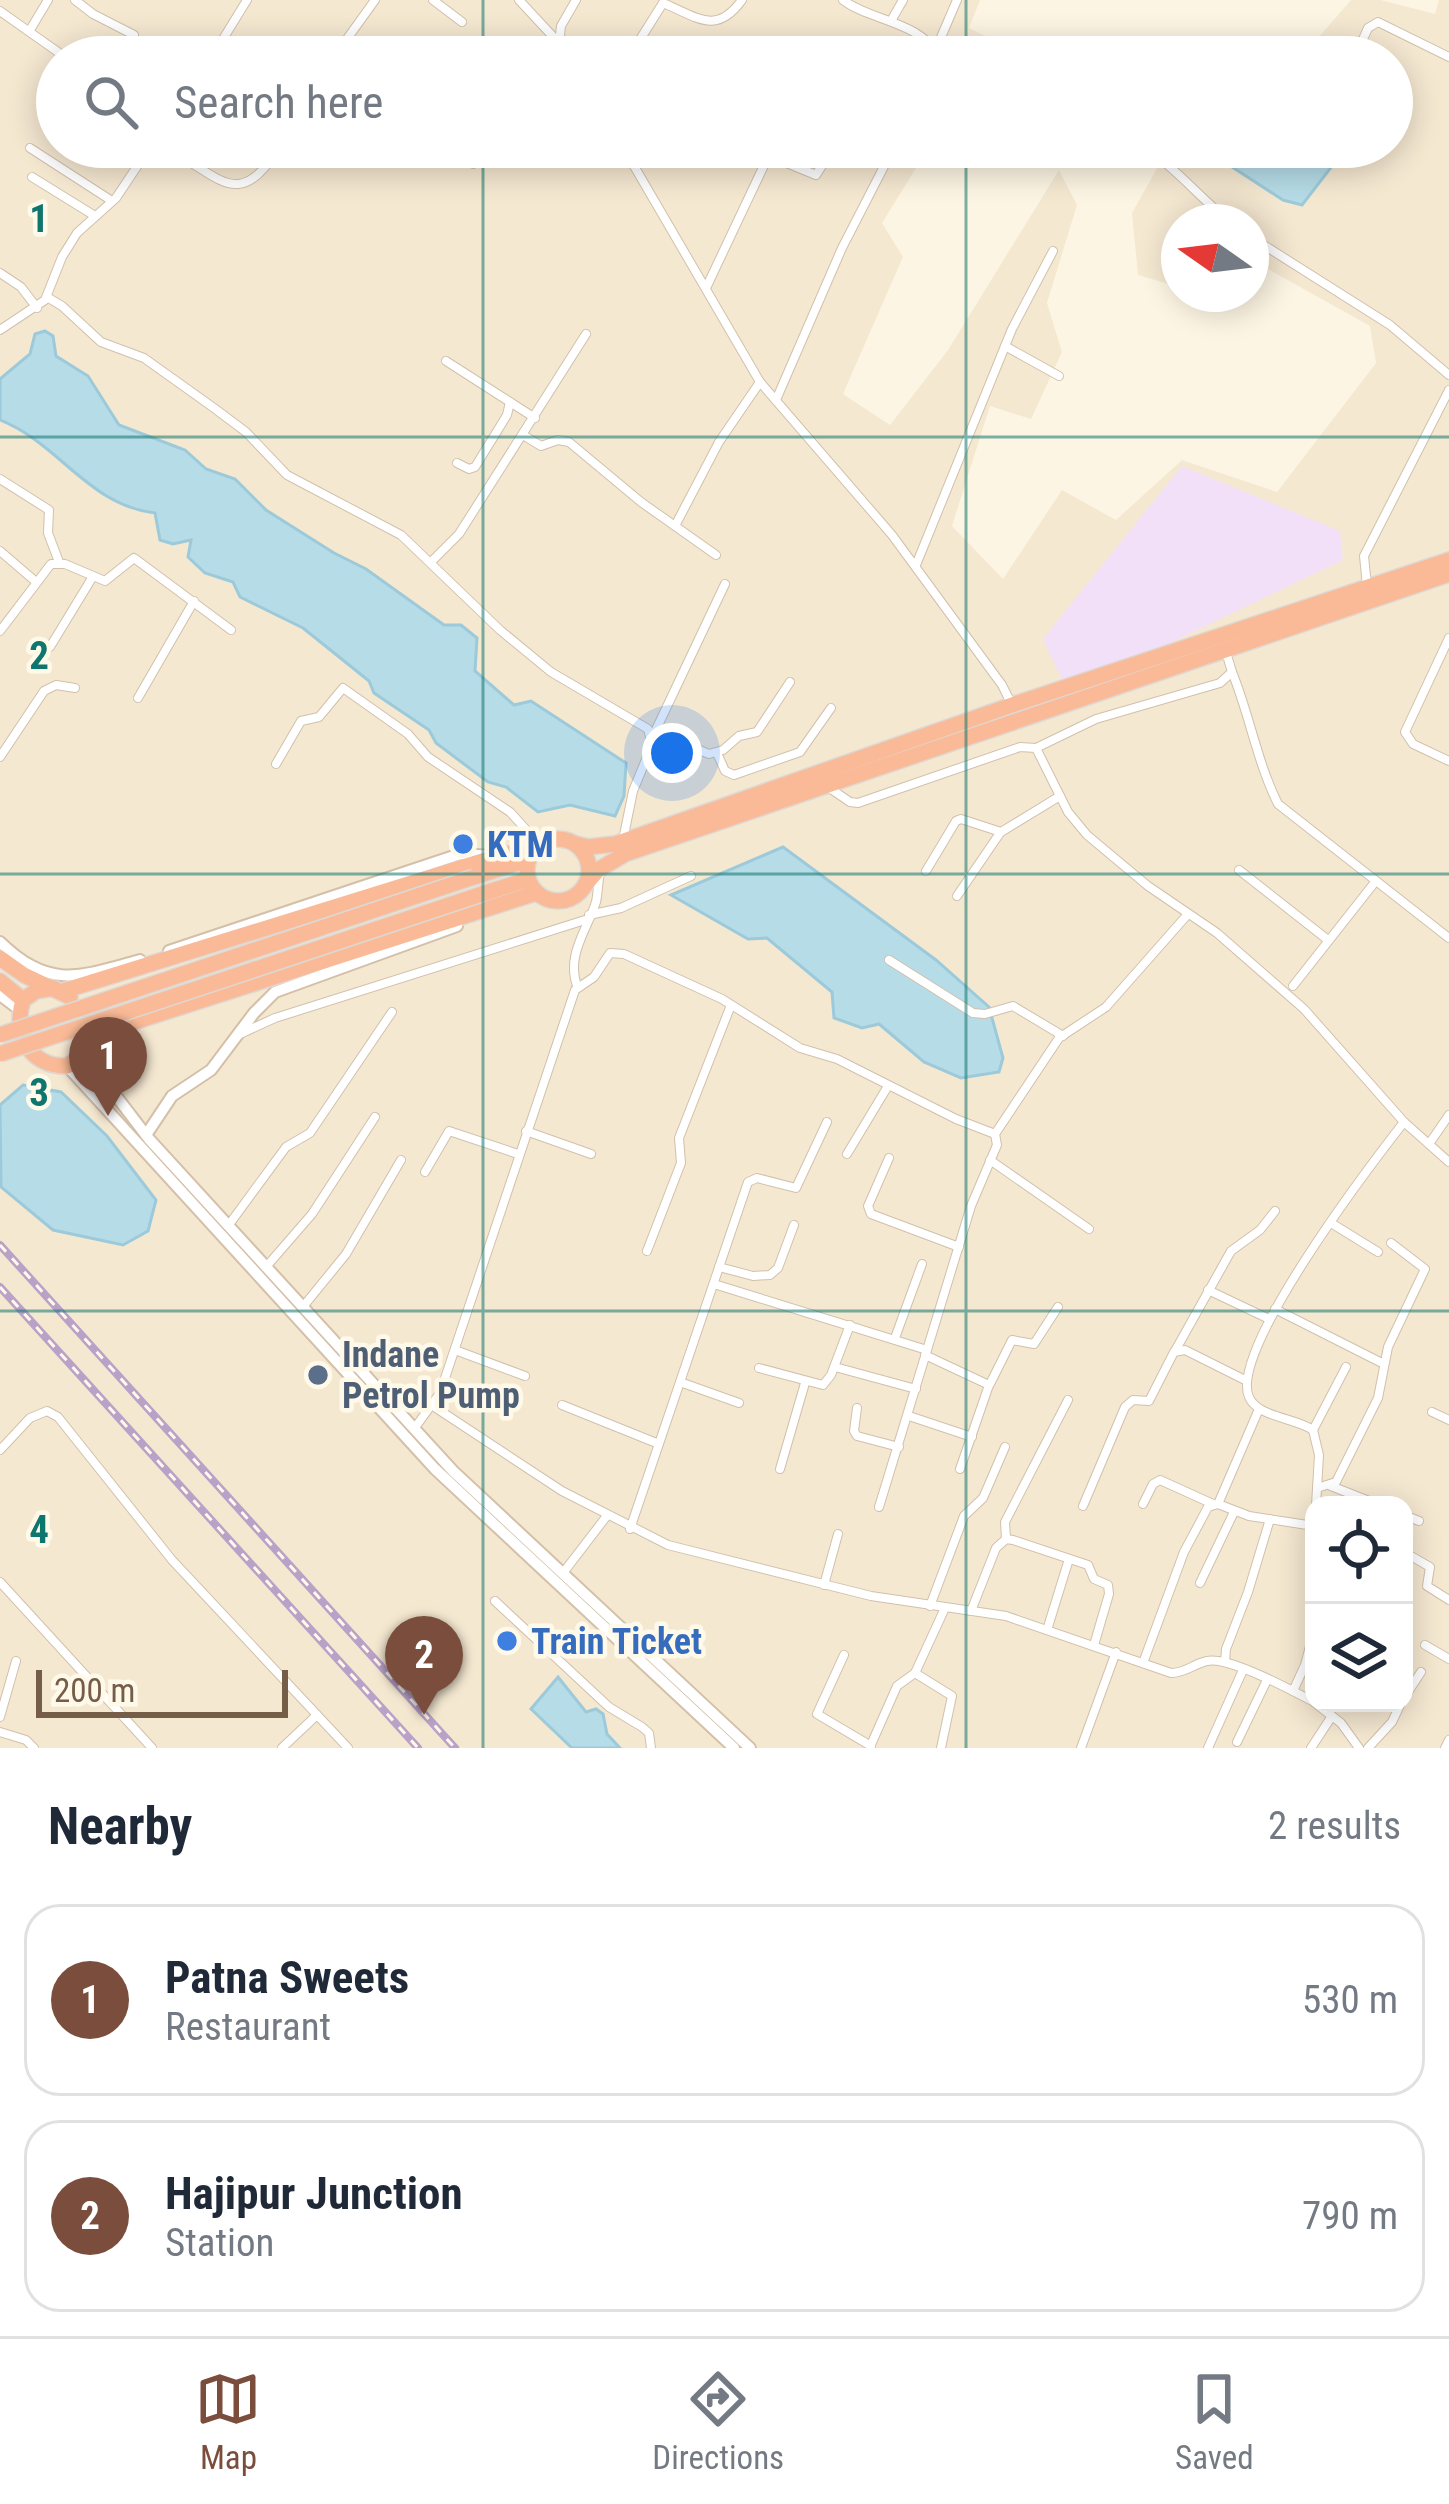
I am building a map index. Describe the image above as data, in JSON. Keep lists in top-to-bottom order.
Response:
{
  "places": ["KTM", "Indane Petrol Pump", "Train Ticket"],
  "scale_bar": "200 m",
  "north": "left",
  "page": {
    "search": "Search here",
    "pins": ["1", "2"],
    "scale": "200 m",
    "heading": ["Nearby", "2 results"],
    "list": [
      {
        "mark": "1",
        "name": "Patna Sweets",
        "note": "Restaurant",
        "value": "530 m"
      },
      {
        "mark": "2",
        "name": "Hajipur Junction",
        "note": "Station",
        "value": "790 m"
      }
    ],
    "nav": ["Map", "Directions", "Saved"]
  },
  "grid": {
    "rows": [
      "1",
      "2",
      "3",
      "4"
    ]
  }
}
